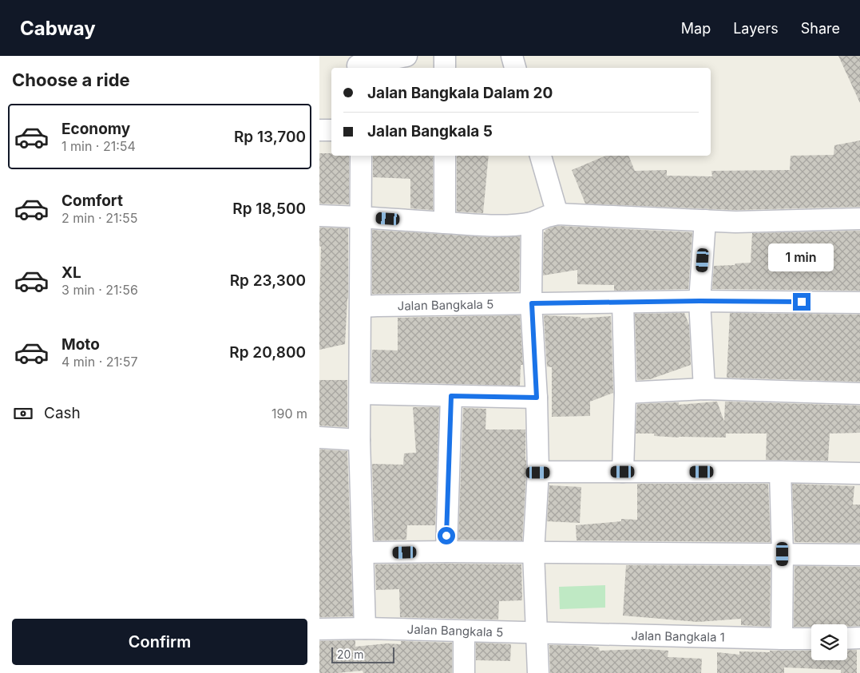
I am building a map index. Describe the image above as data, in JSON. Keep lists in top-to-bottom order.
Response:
{
  "streets": {
    "street": ["Jalan Bangkala 5", "Jalan Bangkala 1"]
  },
  "crossings": [
    ["Jalan Bangkala 5", "Jalan Bangkala 1"]
  ],
  "scale_bar": "20 m",
  "page": {
    "header": "Cabway",
    "nav": ["Map", "Layers", "Share"],
    "heading": "Choose a ride",
    "banner": ["Jalan Bangkala Dalam 20", "Jalan Bangkala 5"],
    "list": [
      {
        "name": "Economy",
        "note": "1 min · 21:54",
        "value": "Rp 13,700"
      },
      {
        "name": "Comfort",
        "note": "2 min · 21:55",
        "value": "Rp 18,500"
      },
      {
        "name": "XL",
        "note": "3 min · 21:56",
        "value": "Rp 23,300"
      },
      {
        "name": "Moto",
        "note": "4 min · 21:57",
        "value": "Rp 20,800"
      }
    ],
    "bubble": "1 min",
    "pay": ["Cash", "190 m"],
    "buttons": "Confirm",
    "scale": "20 m"
  }
}
